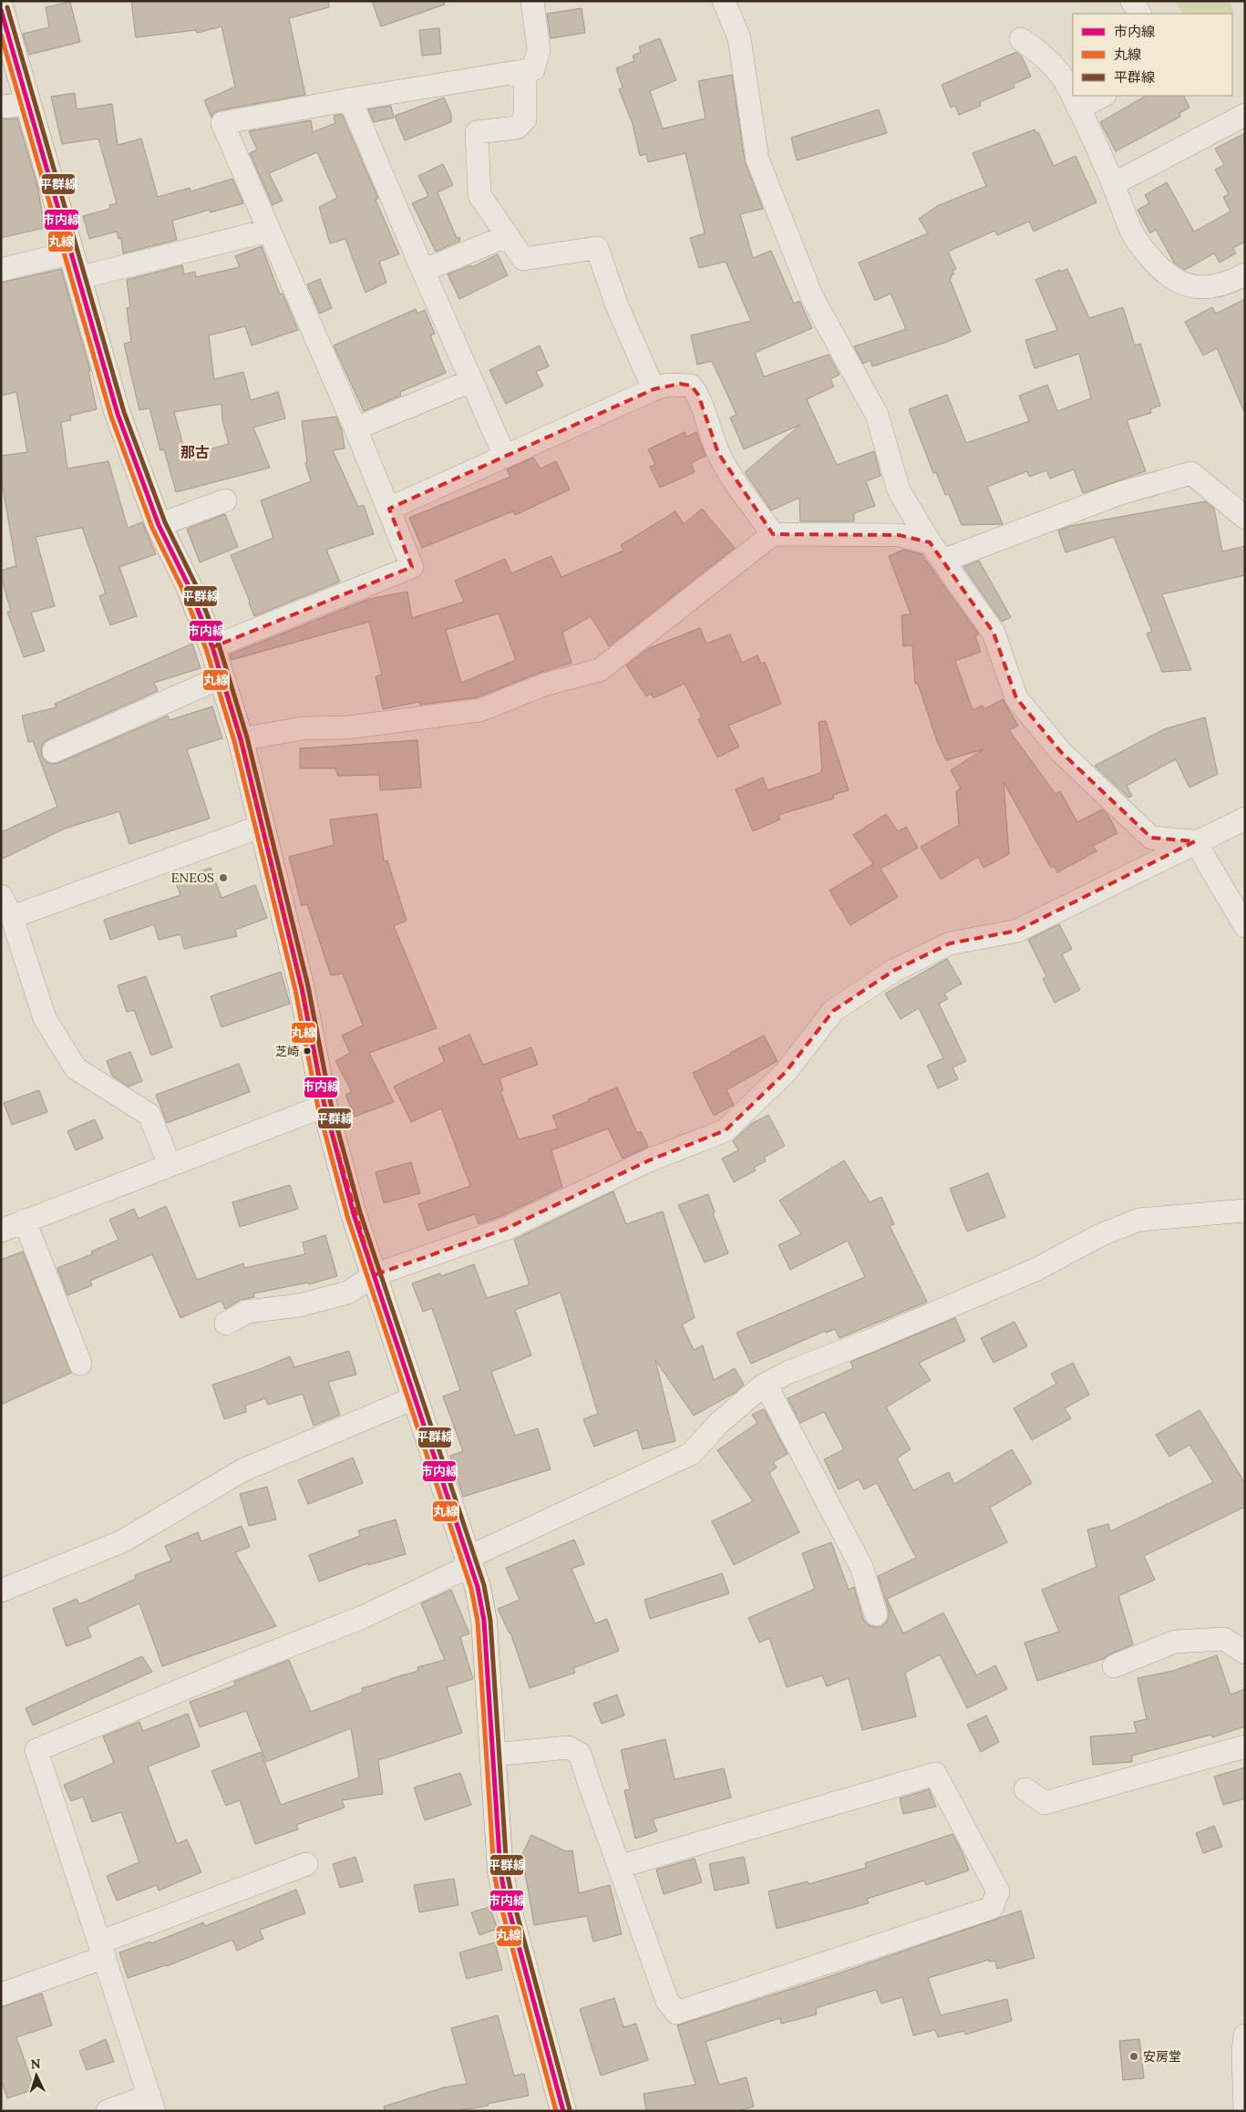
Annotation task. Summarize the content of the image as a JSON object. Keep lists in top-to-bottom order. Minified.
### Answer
{"districts":["那古"],"places":["ENEOS","芝崎","安房堂"],"lines":["transit line 平群線","transit line 市内線","transit line 丸線"],"legend":["市内線","丸線","平群線"],"north":"top"}
